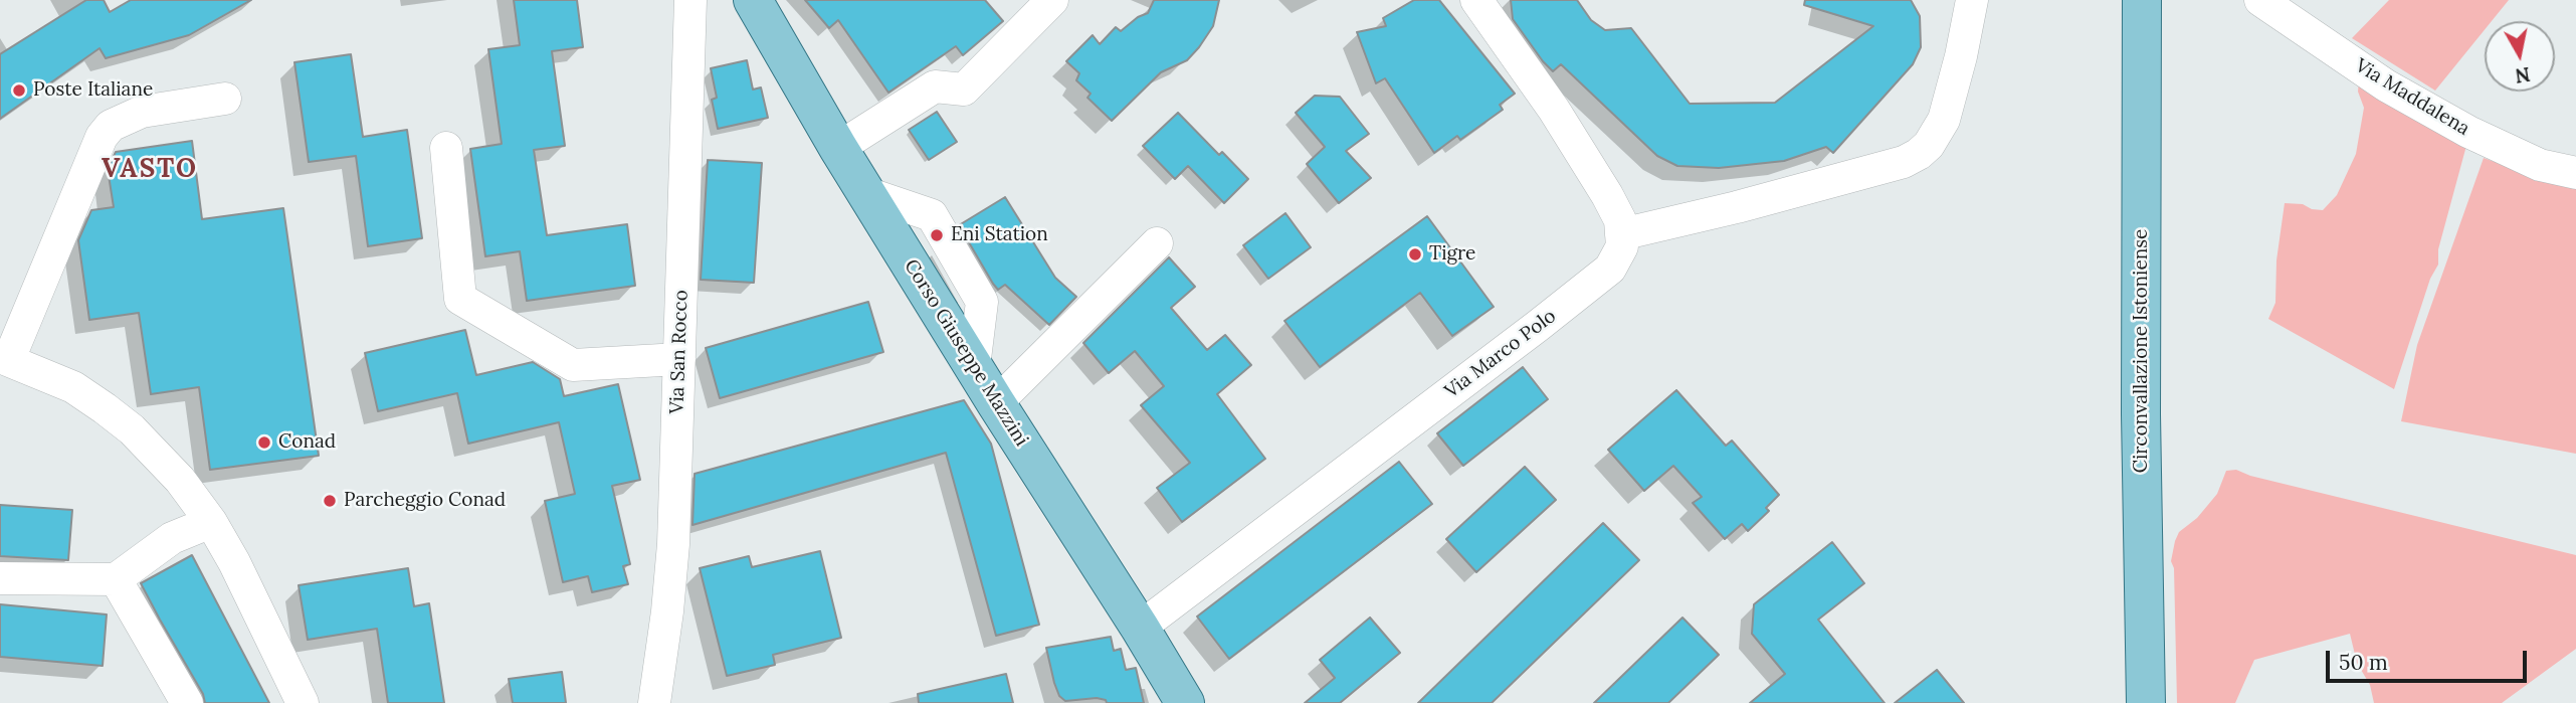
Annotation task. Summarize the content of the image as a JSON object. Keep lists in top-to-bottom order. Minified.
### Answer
{"streets":{"main road":["Circonvallazione Istoniense","Corso Giuseppe Mazzini"],"street":["Via Maddalena","Via San Rocco","Via Marco Polo"]},"crossings":[["Corso Giuseppe Mazzini","Via Marco Polo"]],"districts":["VASTO"],"places":["Poste Italiane","Eni Station","Tigre","Conad","Parcheggio Conad"],"scale_bar":"50 m","north":"bottom"}
